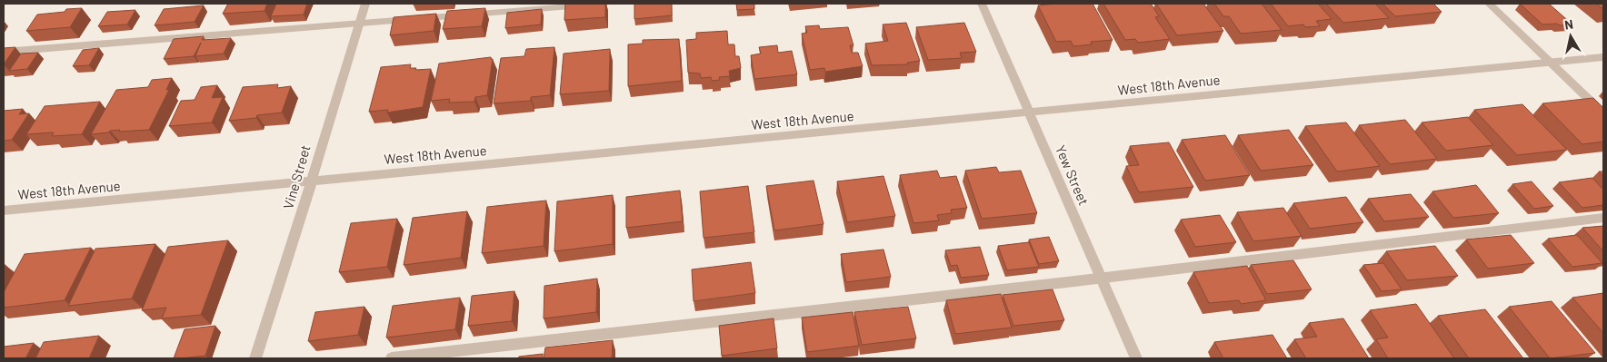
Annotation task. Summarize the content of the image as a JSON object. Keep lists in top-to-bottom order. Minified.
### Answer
{"streets":{"street":["West 18th Avenue","Yew Street","Vine Street"]},"crossings":[["West 18th Avenue","Yew Street"],["West 18th Avenue","Vine Street"]],"north":"top"}
